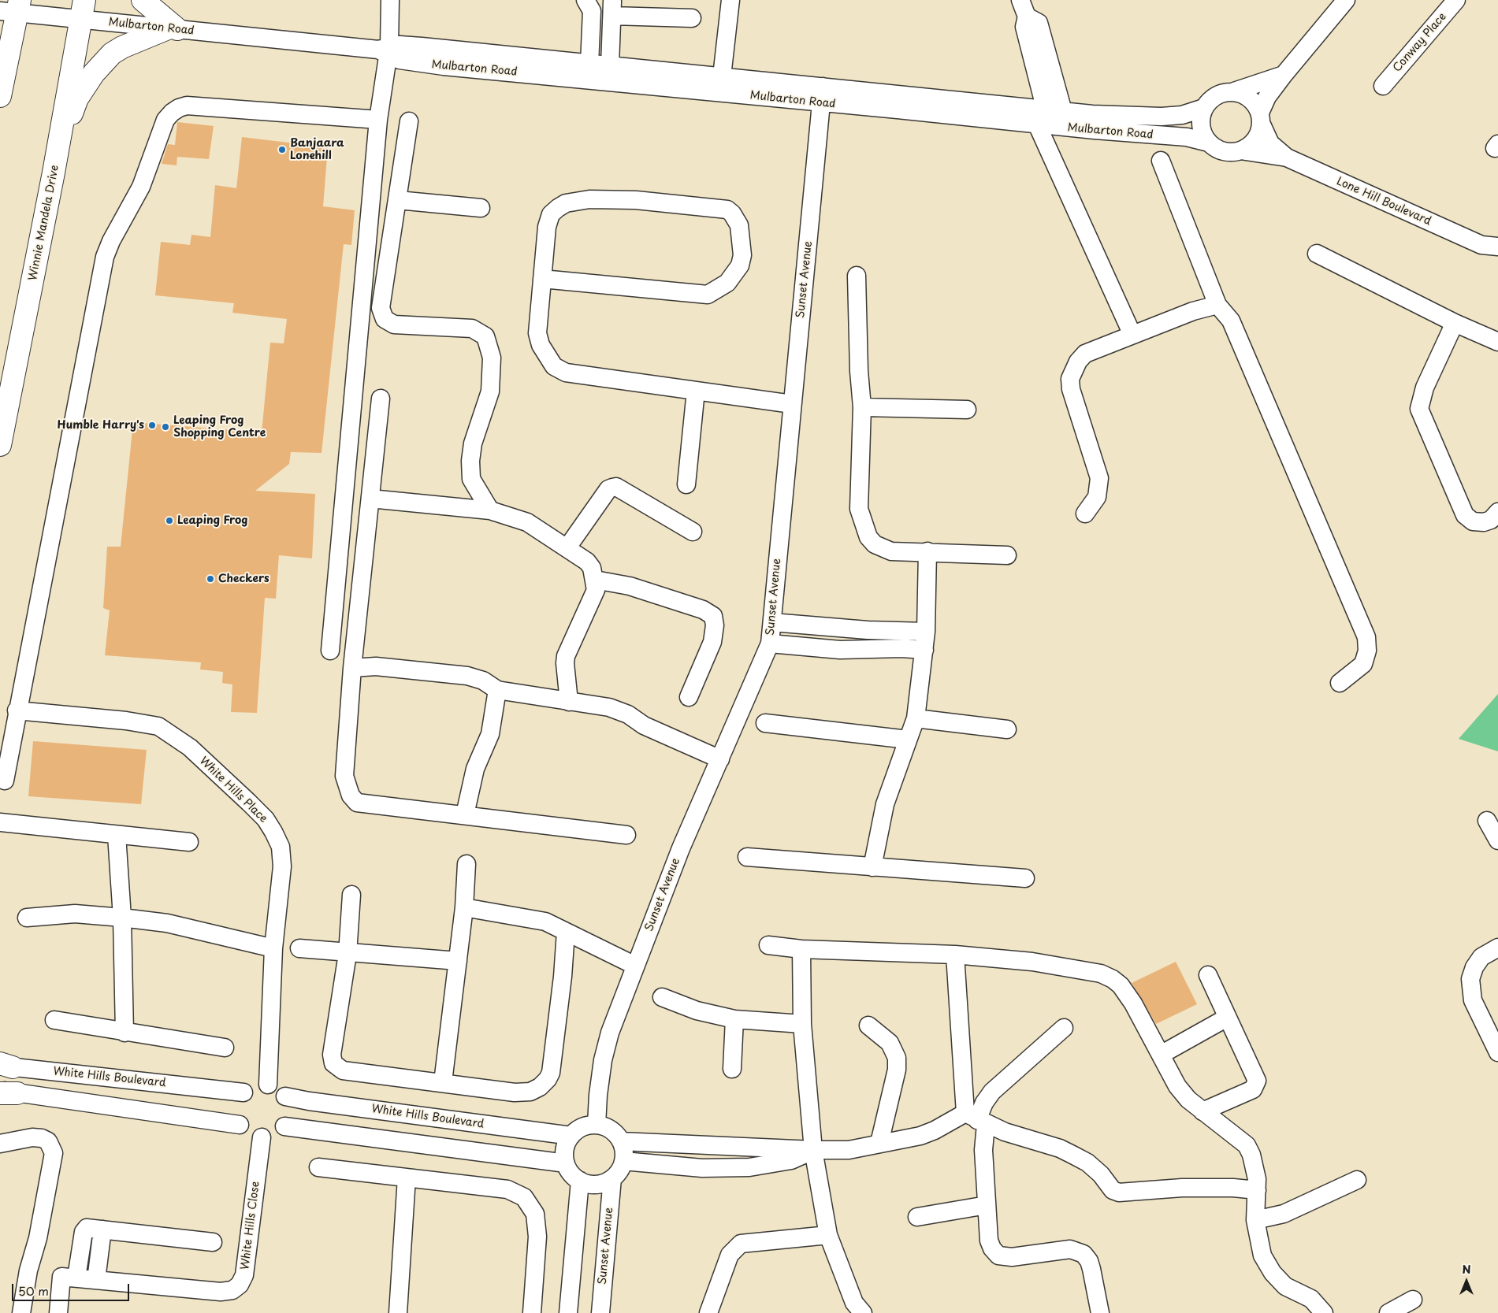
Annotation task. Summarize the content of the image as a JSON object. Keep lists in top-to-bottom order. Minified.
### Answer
{"streets":{"main road":["Winnie Mandela Drive"],"street":["Mulbarton Road","Conway Place","Lone Hill Boulevard","Sunset Avenue","White Hills Place","White Hills Boulevard","White Hills Close"]},"crossings":[["Mulbarton Road","Lone Hill Boulevard"],["Mulbarton Road","Winnie Mandela Drive"],["Mulbarton Road","Sunset Avenue"],["Sunset Avenue","White Hills Boulevard"],["White Hills Place","White Hills Boulevard"],["White Hills Place","White Hills Close"],["White Hills Boulevard","White Hills Close"]],"places":["Banjaara Lonehill","Humble Harry's","Leaping Frog Shopping Centre","Leaping Frog","Checkers"],"scale_bar":"50 m","north":"top"}
